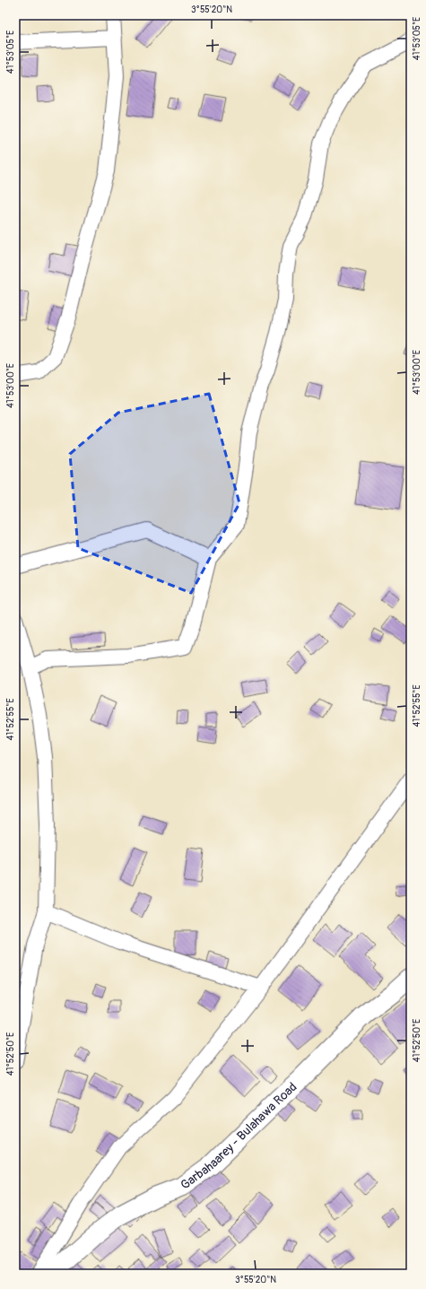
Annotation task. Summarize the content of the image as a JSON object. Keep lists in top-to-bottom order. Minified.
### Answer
{"streets":{"main road":["Garbahaarey - Bulahawa Road"]},"coordinates":["3°55'20\"N","41°53'05\"E","41°53'00\"E","41°52'55\"E","41°52'50\"E"]}
